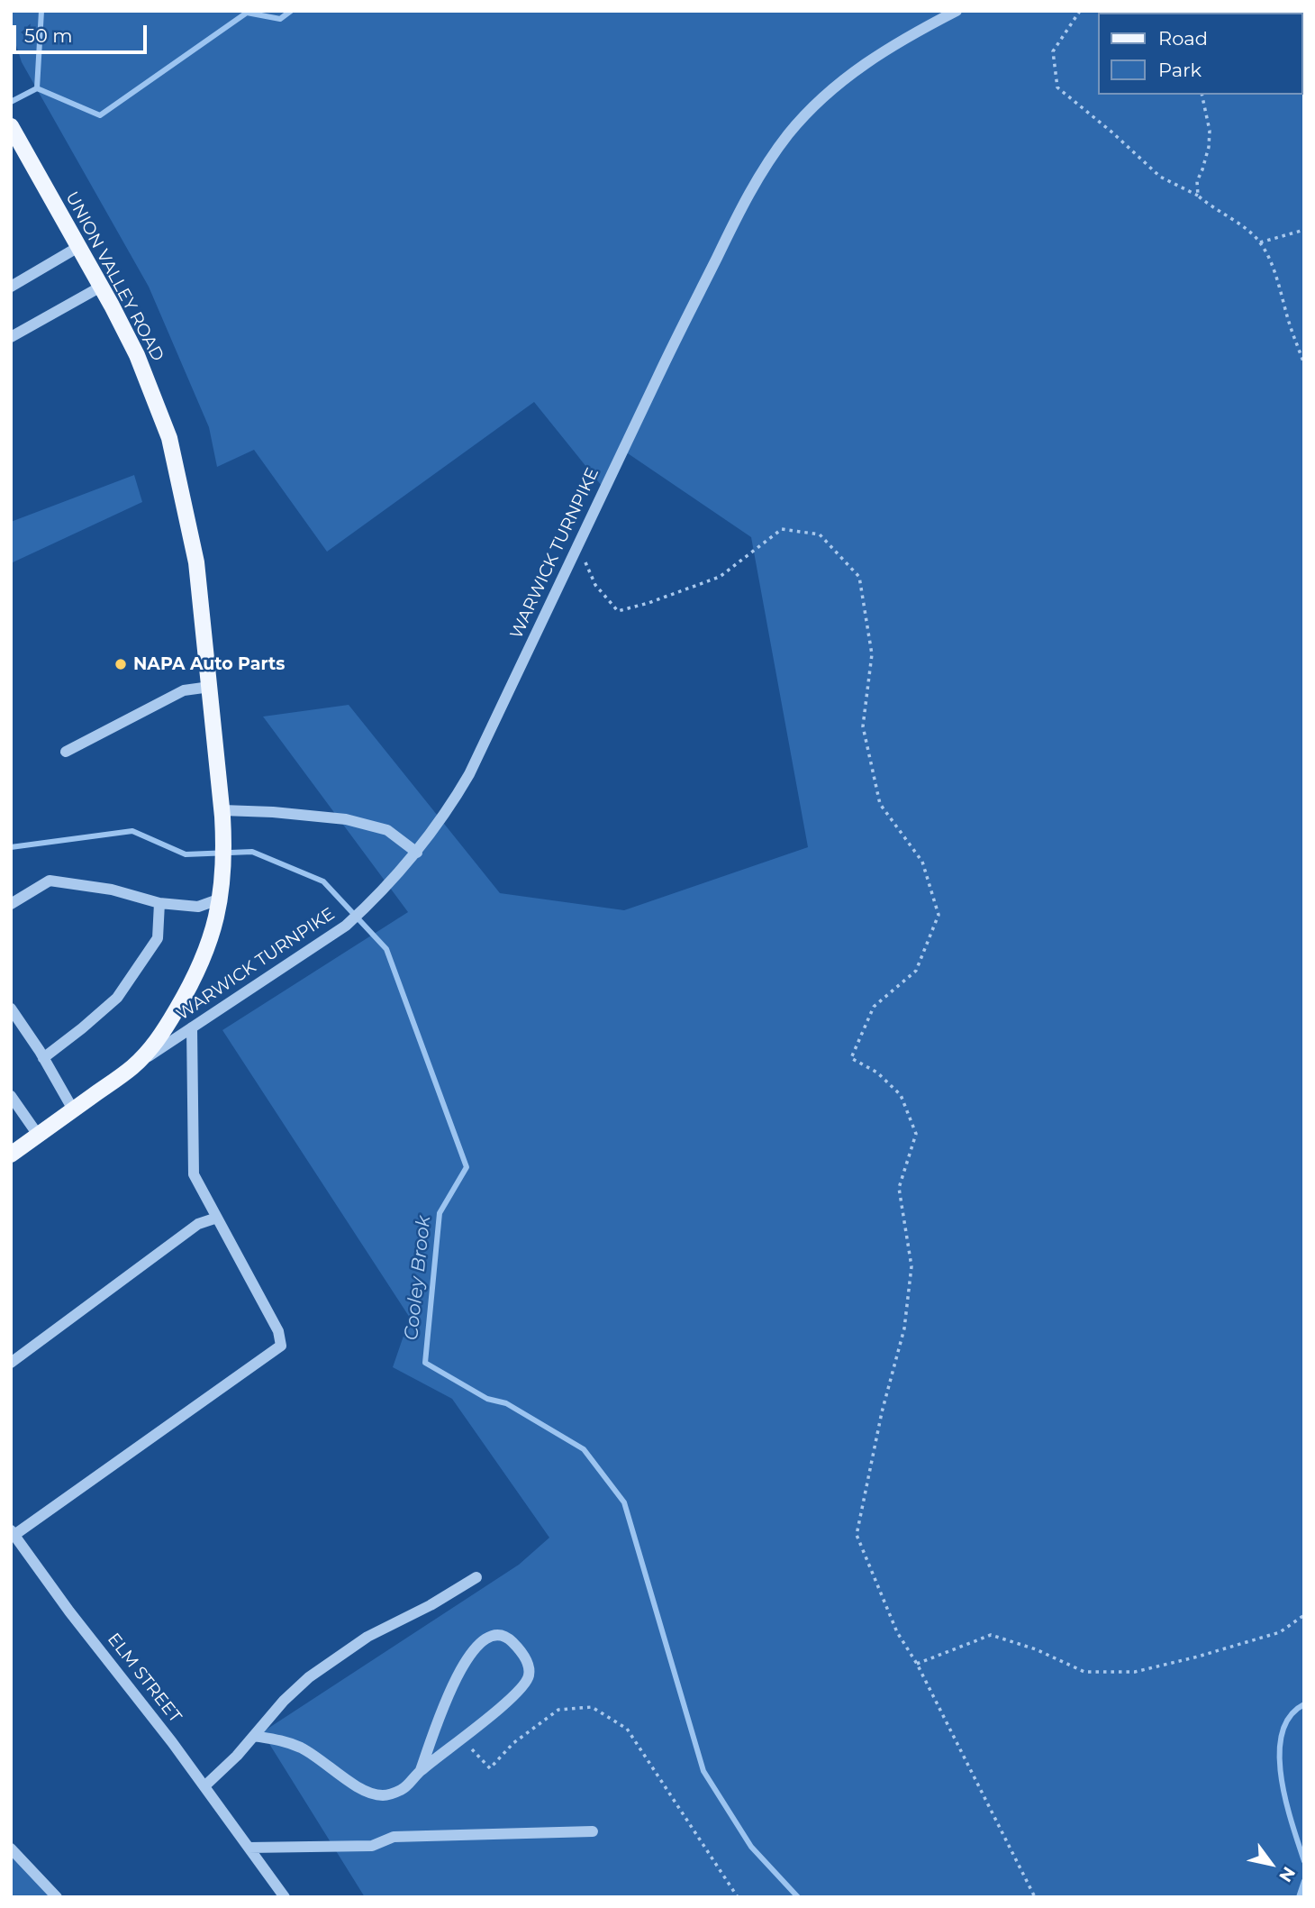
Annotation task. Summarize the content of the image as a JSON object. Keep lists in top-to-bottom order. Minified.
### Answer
{"streets":{"main road":["UNION VALLEY ROAD"],"street":["WARWICK TURNPIKE","ELM STREET"]},"crossings":[["UNION VALLEY ROAD","WARWICK TURNPIKE"]],"water":["Cooley Brook"],"places":["NAPA Auto Parts"],"legend":["Road","Park"],"scale_bar":"50 m","north":"bottom right"}
